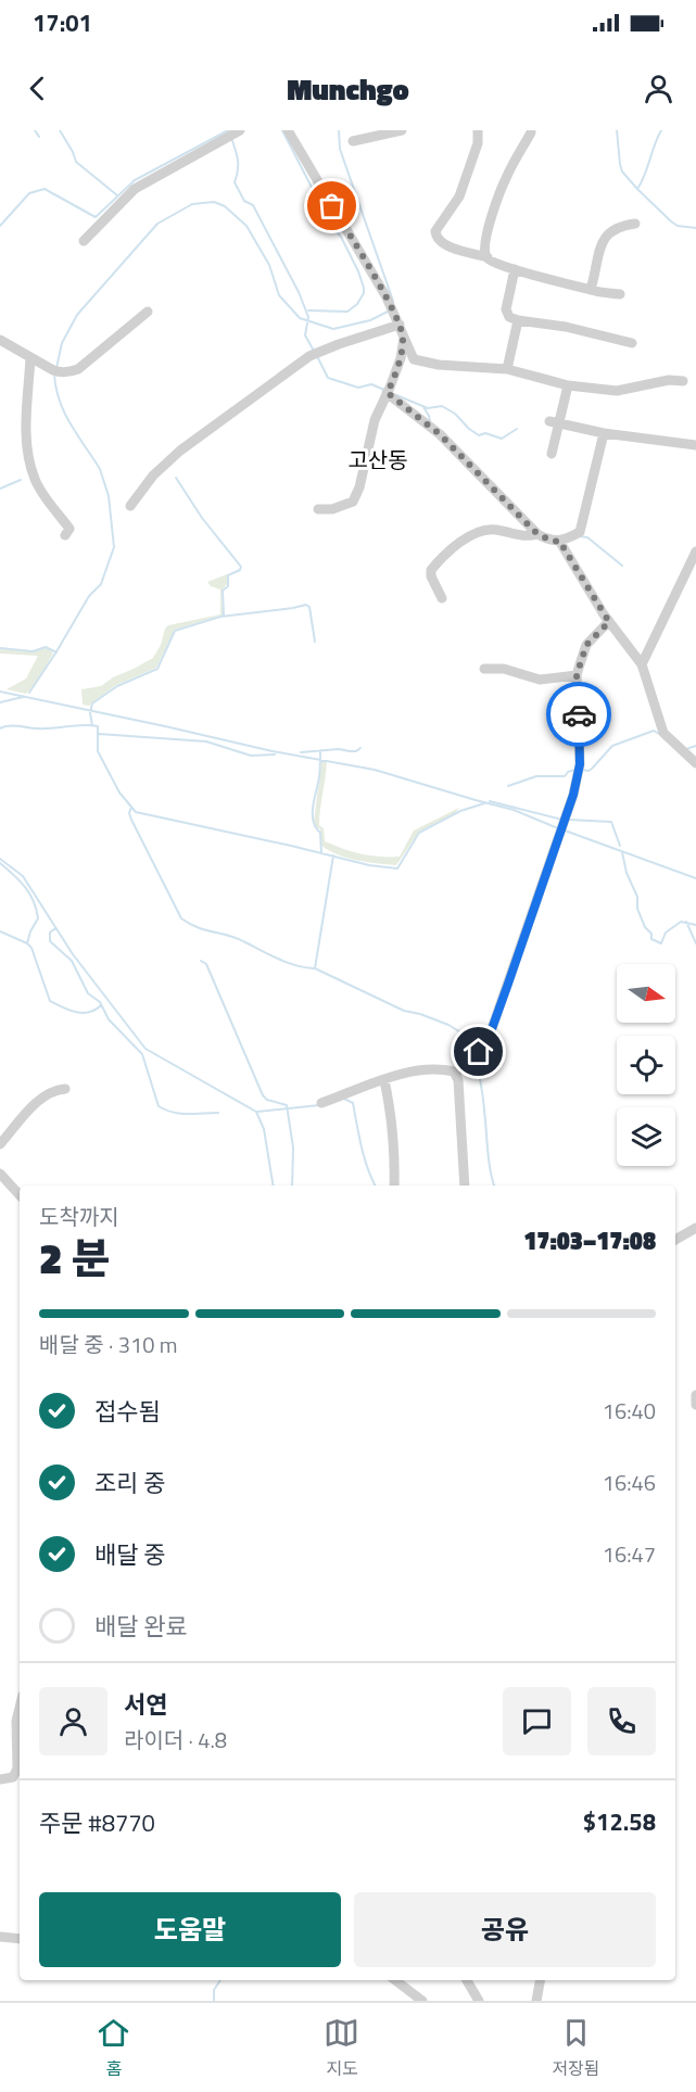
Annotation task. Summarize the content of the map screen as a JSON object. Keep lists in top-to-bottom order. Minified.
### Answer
{"districts":["고산동"],"north":"right","page":{"status":"17:01","header":"Munchgo","heading":["2 분","도착까지","17:03–17:08"],"panel":["서연","라이더 · 4.8","주문 #8770","$12.58"],"bar":"배달 중 · 310 m","list":[["접수됨","16:40"],["조리 중","16:46"],["배달 중","16:47"],"배달 완료"],"buttons":["도움말","공유"],"tabs":["홈","지도","저장됨"]}}
